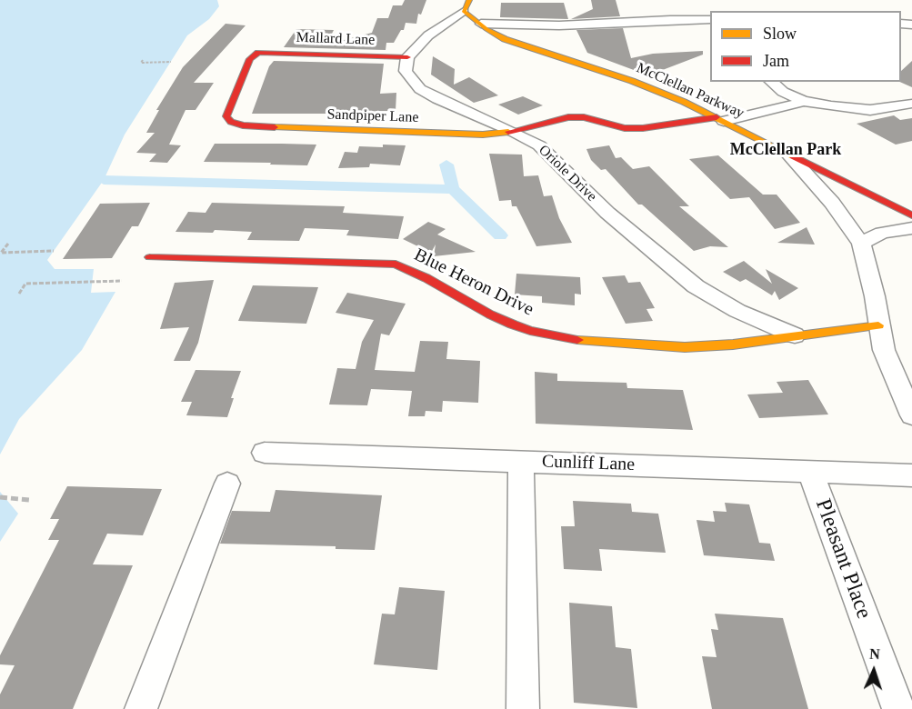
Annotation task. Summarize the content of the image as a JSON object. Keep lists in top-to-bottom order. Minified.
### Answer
{"streets":{"street":["Mallard Lane","McClellan Parkway","Sandpiper Lane","Oriole Drive","Blue Heron Drive","Cunliff Lane","Pleasant Place"]},"crossings":[["Mallard Lane","Sandpiper Lane"],["Mallard Lane","Oriole Drive"],["McClellan Parkway","Sandpiper Lane"],["Sandpiper Lane","Oriole Drive"],["Oriole Drive","Blue Heron Drive"],["Cunliff Lane","Pleasant Place"]],"districts":["McClellan Park"],"legend":["Slow","Jam"],"north":"top"}
